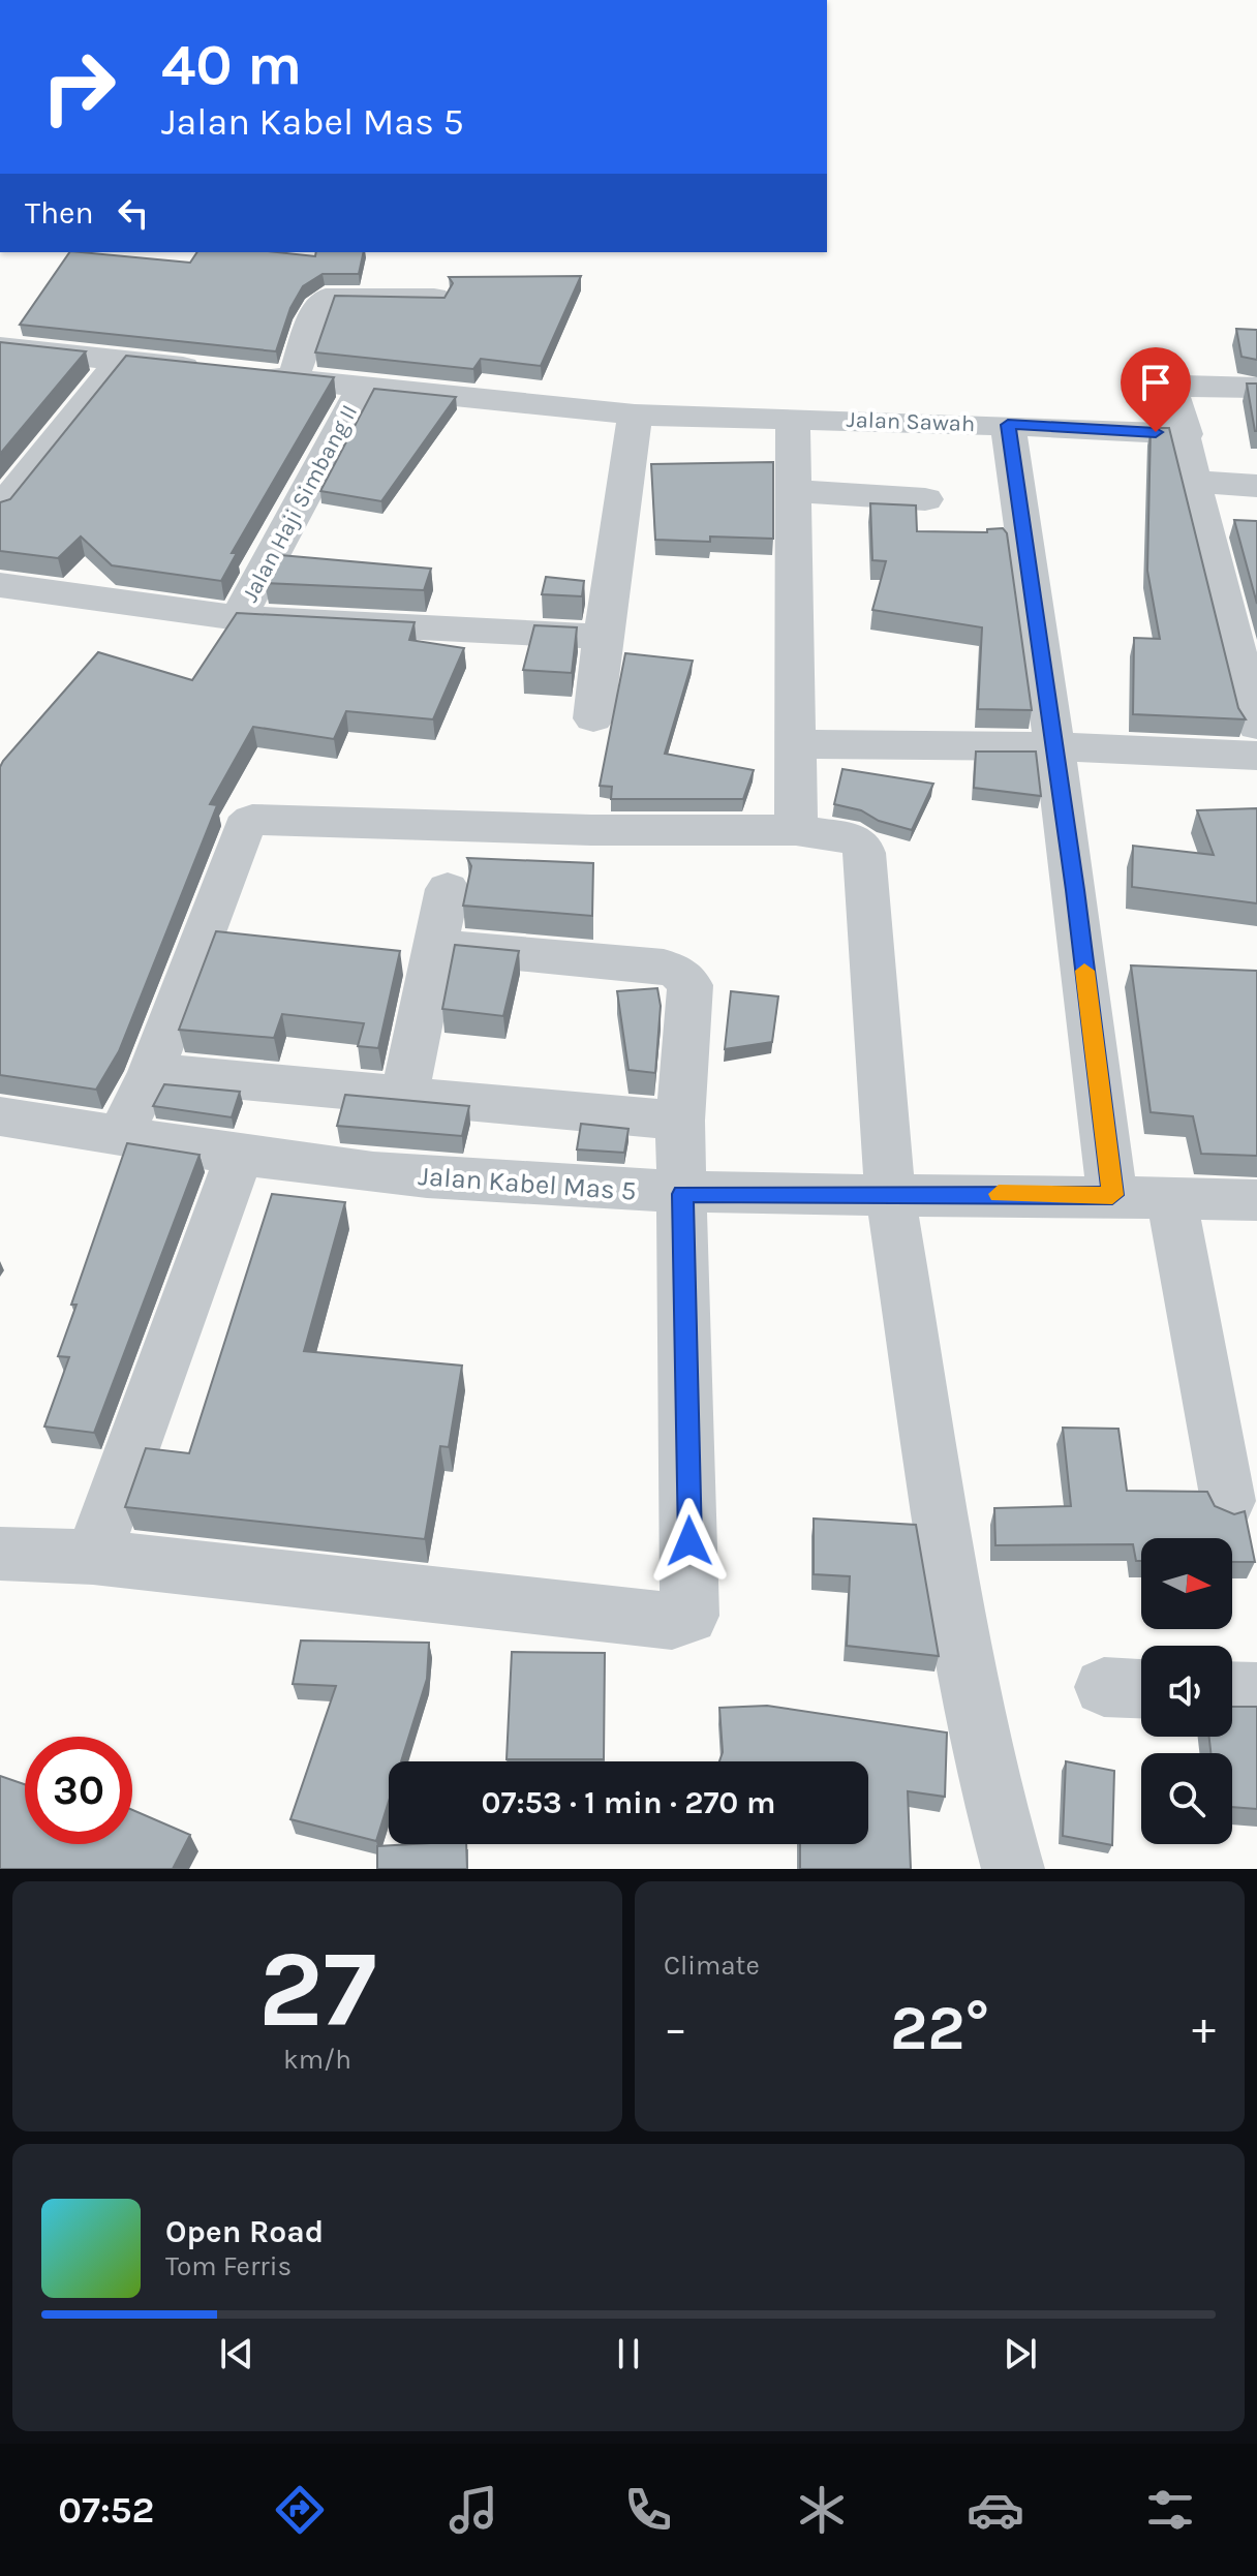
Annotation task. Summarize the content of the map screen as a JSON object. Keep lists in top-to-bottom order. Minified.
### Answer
{"streets":{"street":["Jalan Sawah","Jalan Haji Simbang II","Jalan Kabel Mas 5"]},"crossings":[["Jalan Sawah","Jalan Haji Simbang II"]],"north":"right","page":{"turn":["40 m","Jalan Kabel Mas 5"],"then":"Then","limit":"30","trip":"07:53 · 1 min · 270 m","tile":[["27","km/h"],"Climate"],"heat":["−","22°","+"],"song":["Open Road","Tom Ferris"],"tabs":"07:52"}}
